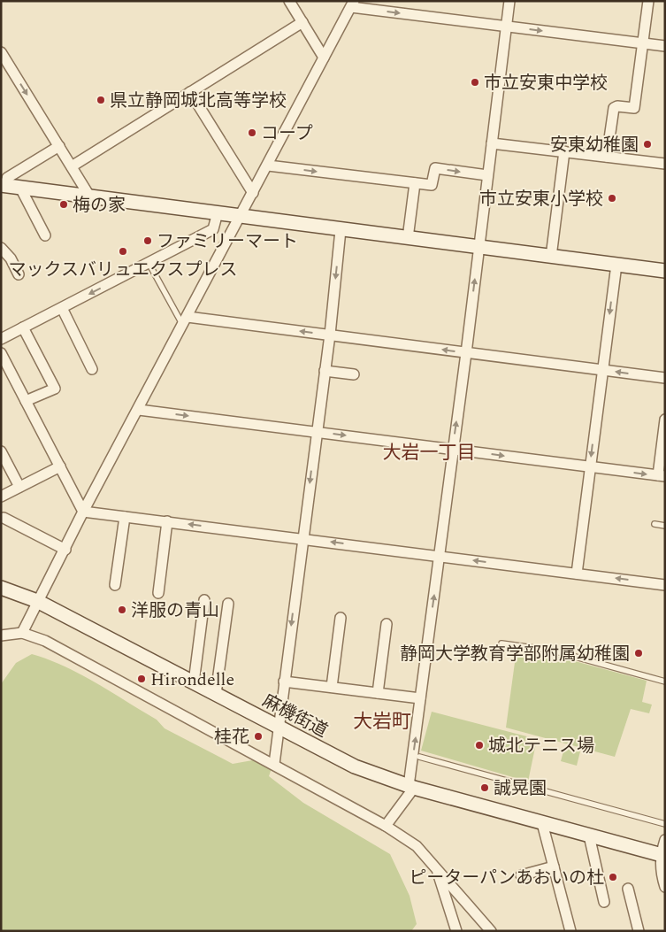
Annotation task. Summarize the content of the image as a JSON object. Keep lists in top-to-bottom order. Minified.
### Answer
{"streets":{"street":["麻機街道"]},"districts":["大岩一丁目","大岩町"],"places":["市立安東中学校","県立静岡城北高等学校","コープ","安東幼稚園","市立安東小学校","梅の家","ファミリーマート","マックスバリュエクスプレス","洋服の青山","静岡大学教育学部附属幼稚園","Hirondelle","桂花","城北テニス場","誠晃園","ピーターパンあおいの杜"]}
